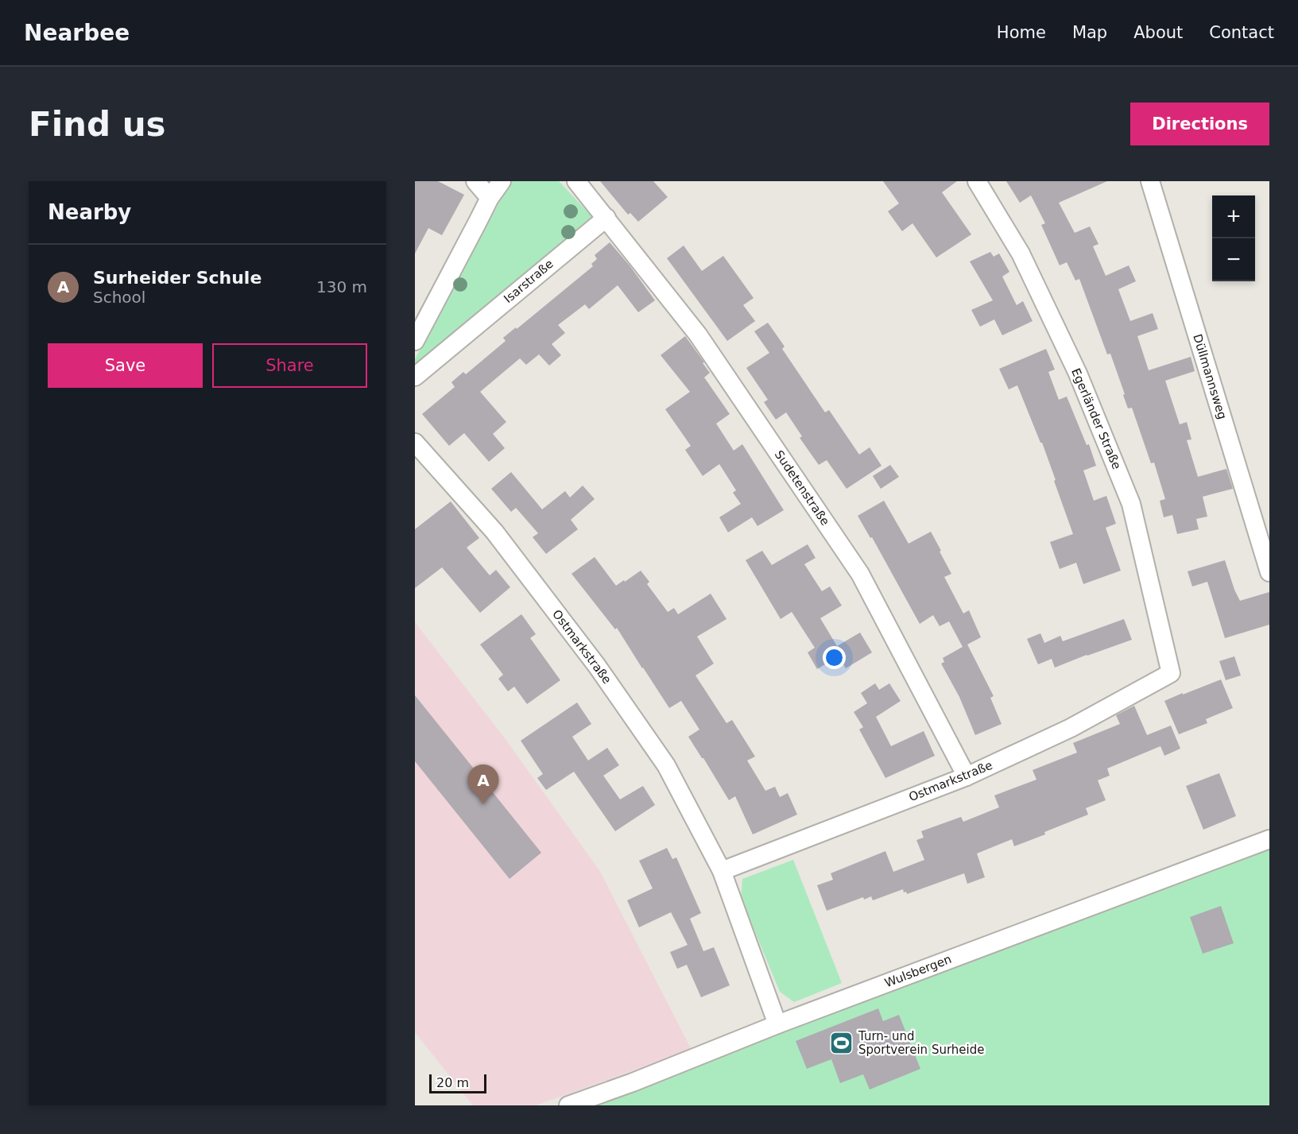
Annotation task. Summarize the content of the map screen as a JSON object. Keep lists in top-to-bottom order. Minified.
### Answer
{"streets":{"street":["Isarstraße","Düllmannsweg","Egerländer Straße","Sudetenstraße","Ostmarkstraße","Wulsbergen"]},"crossings":[["Isarstraße","Sudetenstraße"],["Egerländer Straße","Ostmarkstraße"],["Sudetenstraße","Ostmarkstraße"],["Ostmarkstraße","Wulsbergen"]],"places":{"sports":["Turn- und Sportverein Surheide"]},"scale_bar":"20 m","page":{"header":"Nearbee","nav":["Home","Map","About","Contact"],"buttons":["Directions",["Save","Share"]],"title":"Find us","heading":"Nearby","map_buttons":["+","−"],"list":[{"mark":"A","name":"Surheider Schule","note":"School","value":"130 m"}],"pins":"A","scale":"20 m"}}
